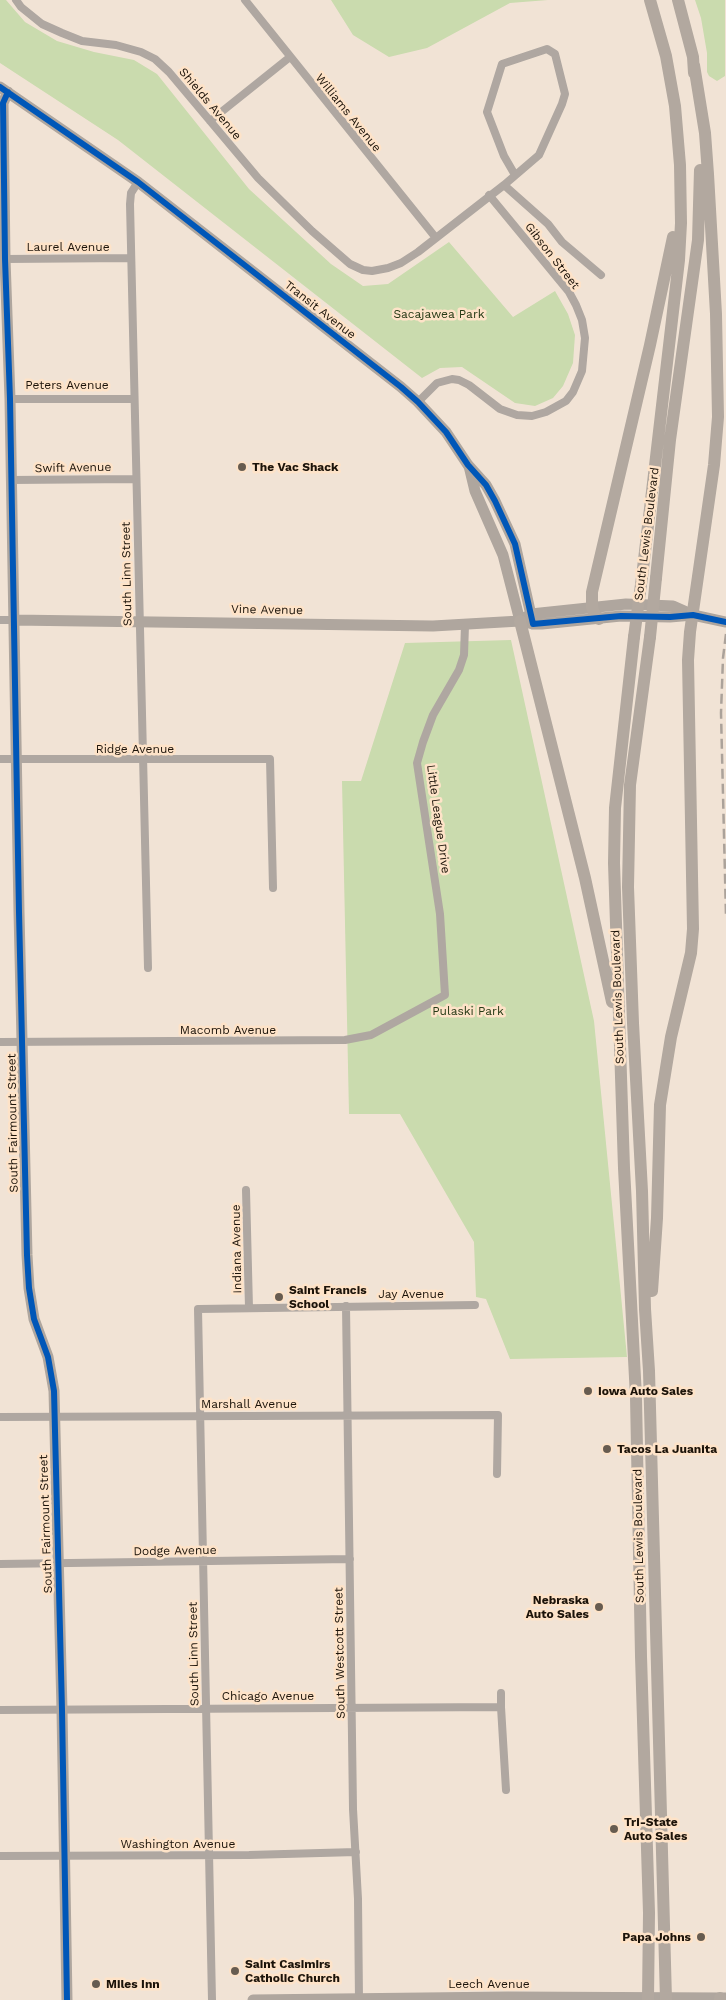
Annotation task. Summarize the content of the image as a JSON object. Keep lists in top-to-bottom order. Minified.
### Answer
{"streets":{"main road":["South Lewis Boulevard"],"street":["Shields Avenue","Williams Avenue","Laurel Avenue","Gibson Street","Transit Avenue","Peters Avenue","Swift Avenue","South Linn Street","Vine Avenue","Ridge Avenue","Little League Drive","Macomb Avenue","South Fairmount Street","Indiana Avenue","Jay Avenue","Marshall Avenue","Dodge Avenue","South Westcott Street","Chicago Avenue","Washington Avenue","Leech Avenue"]},"crossings":[["Shields Avenue","Williams Avenue"],["Laurel Avenue","South Linn Street"],["Laurel Avenue","South Fairmount Street"],["Gibson Street","Transit Avenue"],["Transit Avenue","South Linn Street"],["Transit Avenue","Vine Avenue"],["Transit Avenue","South Fairmount Street"],["Peters Avenue","South Linn Street"],["Peters Avenue","South Fairmount Street"],["Swift Avenue","South Linn Street"],["Swift Avenue","South Fairmount Street"],["South Lewis Boulevard","Leech Avenue"],["South Linn Street","Vine Avenue"],["South Linn Street","Ridge Avenue"],["South Linn Street","Jay Avenue"],["South Linn Street","Marshall Avenue"],["South Linn Street","Dodge Avenue"],["South Linn Street","Chicago Avenue"],["South Linn Street","Washington Avenue"],["Vine Avenue","Little League Drive"],["Vine Avenue","South Fairmount Street"],["Ridge Avenue","South Fairmount Street"],["Little League Drive","Macomb Avenue"],["Macomb Avenue","South Fairmount Street"],["South Fairmount Street","Marshall Avenue"],["South Fairmount Street","Dodge Avenue"],["South Fairmount Street","Chicago Avenue"],["South Fairmount Street","Washington Avenue"],["Indiana Avenue","Jay Avenue"],["Jay Avenue","South Westcott Street"],["Marshall Avenue","South Westcott Street"],["Dodge Avenue","South Westcott Street"],["South Westcott Street","Chicago Avenue"],["South Westcott Street","Washington Avenue"],["South Westcott Street","Leech Avenue"]],"parks":["Sacajawea Park","Pulaski Park"],"places":["The Vac Shack","Saint Francis School","Iowa Auto Sales","Tacos La Juanita","Nebraska Auto Sales","Tri-State Auto Sales","Papa Johns","Saint Casimirs Catholic Church","Miles Inn"]}
